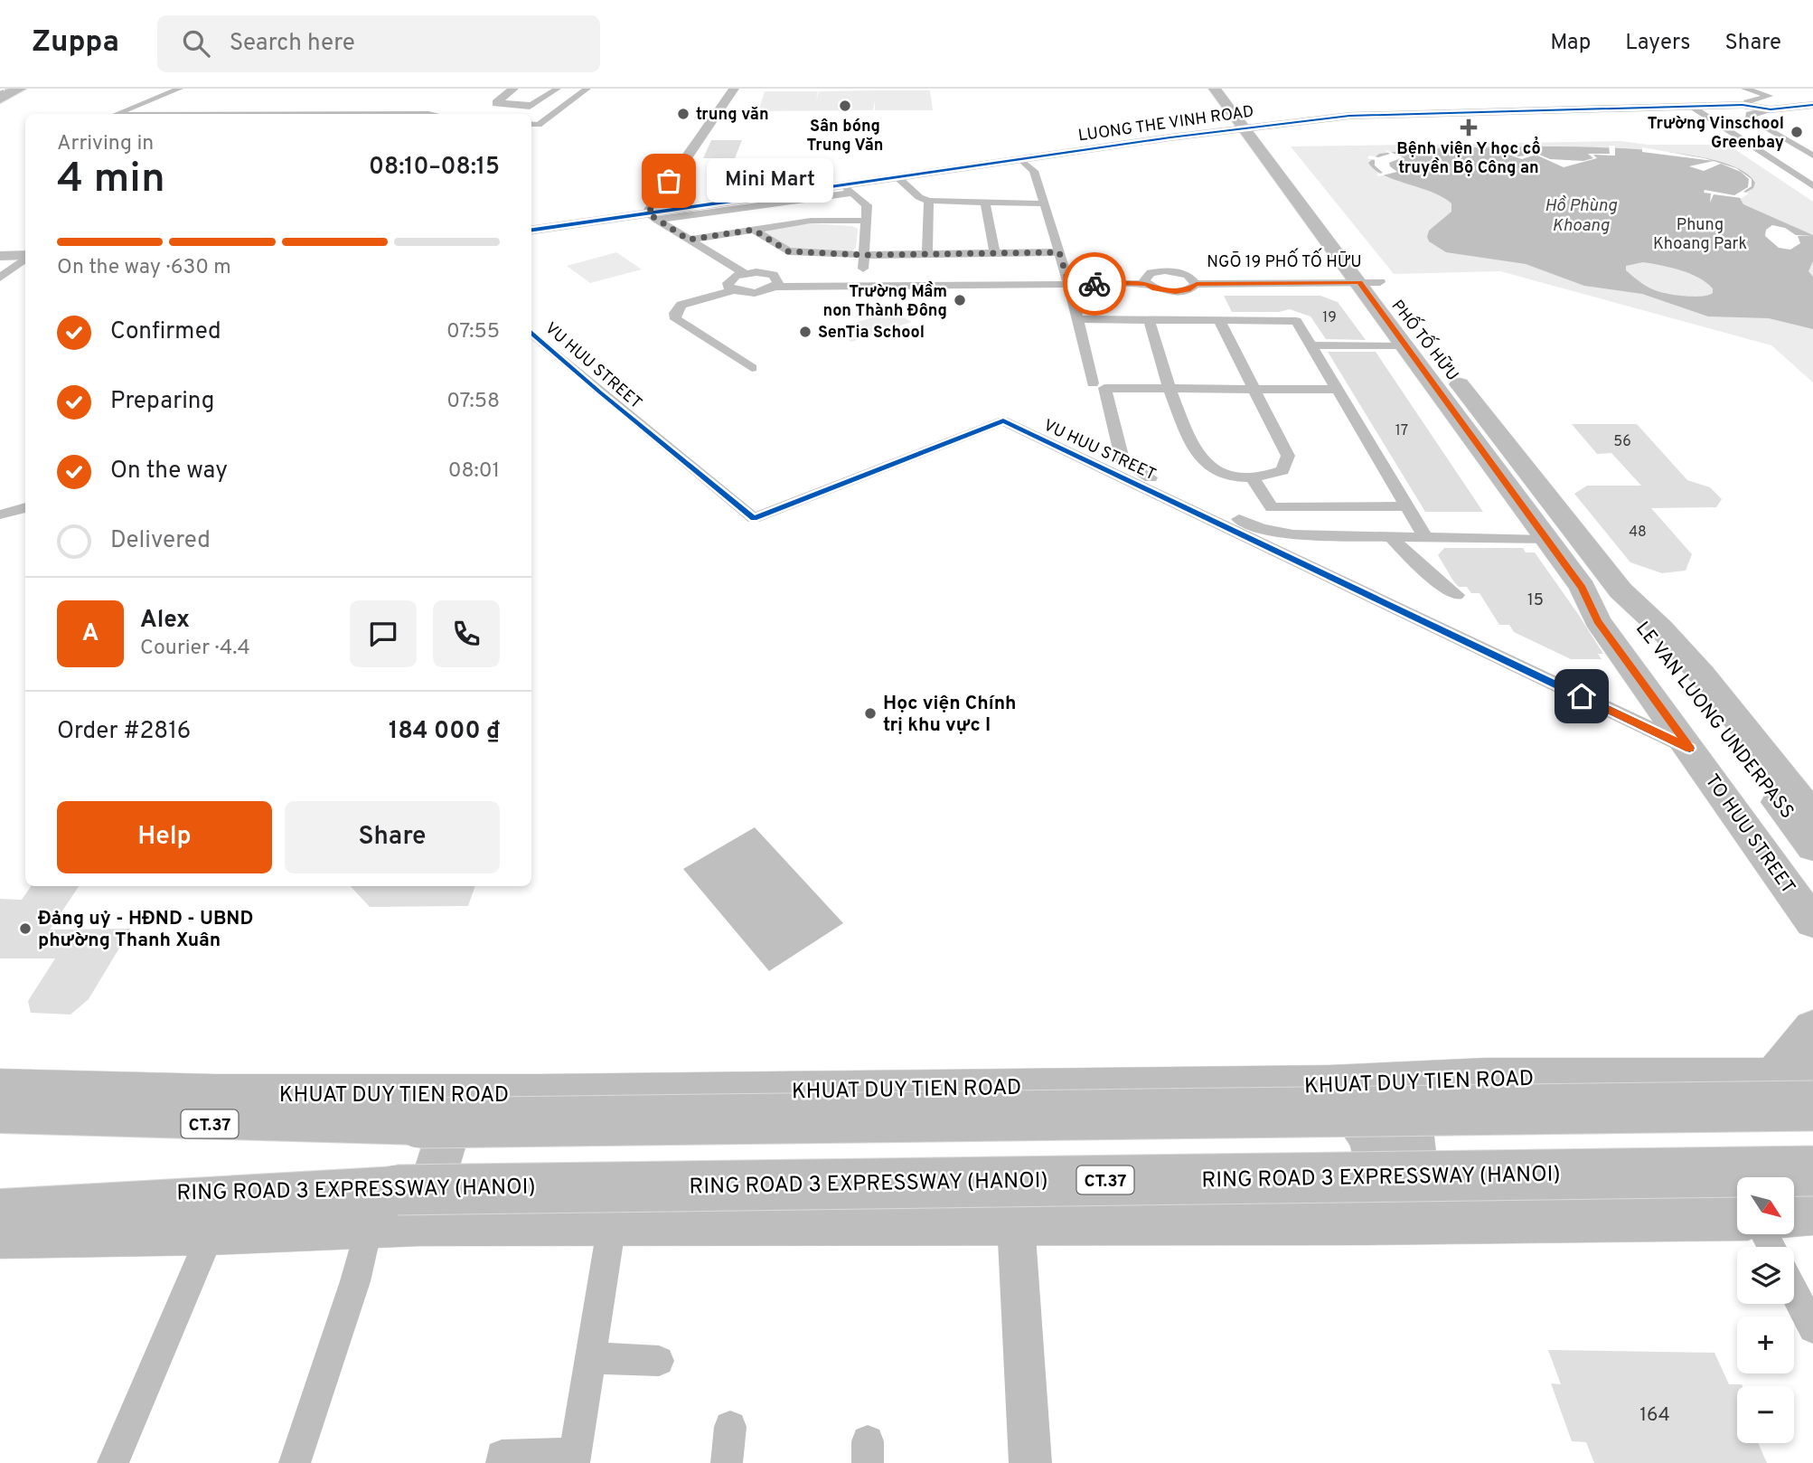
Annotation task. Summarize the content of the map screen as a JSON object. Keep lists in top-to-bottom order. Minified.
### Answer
{"streets":{"highway":["CT.37","RING ROAD 3 EXPRESSWAY (HANOI)"],"main road":["PHỐ TỐ HỮU","LE VAN LUONG UNDERPASS","TO HUU STREET","KHUAT DUY TIEN ROAD"],"street":["LUONG THE VINH ROAD","NGÕ 19 PHỐ TỐ HỮU","VU HUU STREET"]},"crossings":[["LUONG THE VINH ROAD","PHỐ TỐ HỮU"],["NGÕ 19 PHỐ TỐ HỮU","PHỐ TỐ HỮU"],["PHỐ TỐ HỮU","LE VAN LUONG UNDERPASS"],["PHỐ TỐ HỮU","TO HUU STREET"],["VU HUU STREET","TO HUU STREET"],["LE VAN LUONG UNDERPASS","TO HUU STREET"]],"water":["Hồ Phùng Khoang"],"parks":["Phung Khoang Park"],"places":{"other":["Sân bóng Trung Văn","trung văn","Trường Vinschool Greenbay","Mini Mart","Trường Mầm non Thành Đông","SenTia School","Học viện Chính trị khu vực I","Đảng uỷ - HĐND - UBND phường Thanh Xuân"],"health":["Bệnh viện Y học cổ truyền Bộ Công an"]},"house_numbers":["19","17","56","48","15","164"],"north":"bottom right","page":{"header":"Zuppa","search":"Search here","nav":["Map","Layers","Share"],"heading":["4 min","Arriving in","08:10–08:15"],"panel":["Alex","Courier · 4.4","Order #2816","184 000 ₫"],"bubble":"Mini Mart","bar":"On the way · 630 m","list":[["Confirmed","07:55"],["Preparing","07:58"],["On the way","08:01"],"Delivered"],"round":"A","buttons":["Help","Share"],"map_buttons":["+","−"]}}
